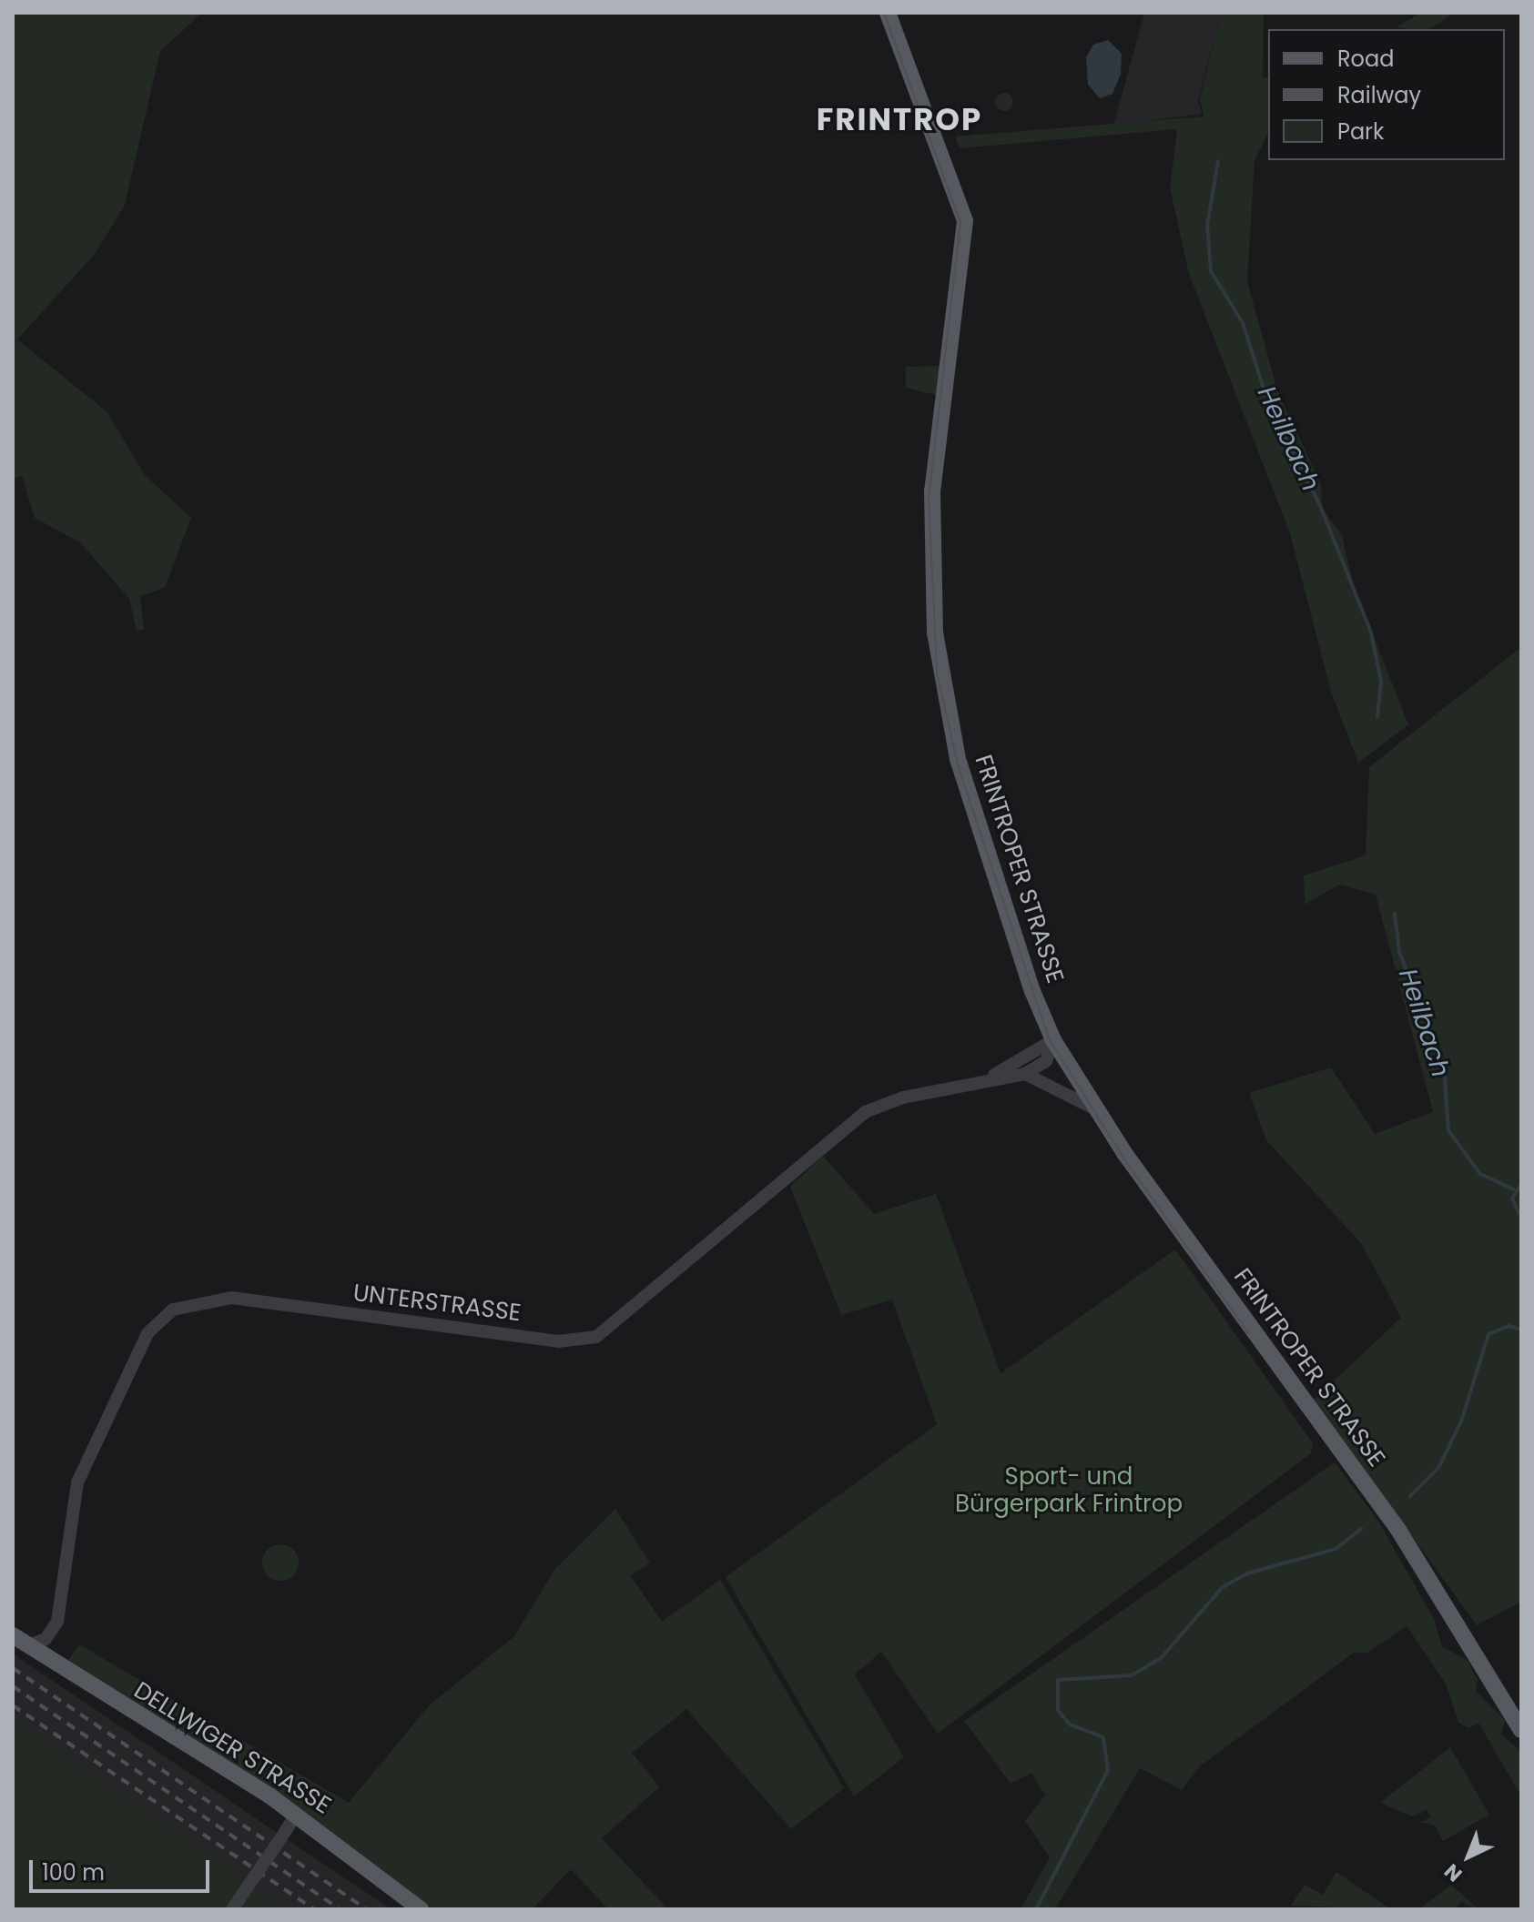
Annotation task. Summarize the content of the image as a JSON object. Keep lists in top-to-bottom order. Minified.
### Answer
{"streets":{"main road":["FRINTROPER STRASSE","DELLWIGER STRASSE"],"street":["UNTERSTRASSE"]},"crossings":[["FRINTROPER STRASSE","UNTERSTRASSE"],["UNTERSTRASSE","DELLWIGER STRASSE"]],"districts":["FRINTROP"],"water":["Heilbach"],"parks":["Sport- und Bürgerpark Frintrop"],"legend":["Road","Railway","Park"],"scale_bar":"100 m","north":"bottom left"}
